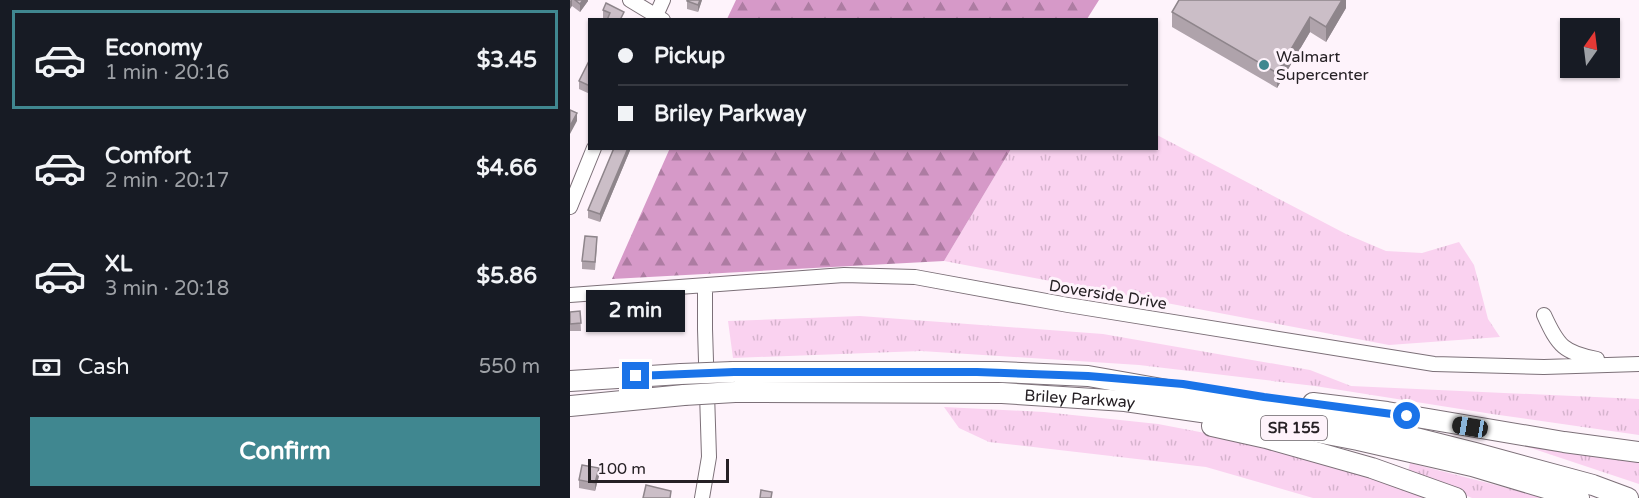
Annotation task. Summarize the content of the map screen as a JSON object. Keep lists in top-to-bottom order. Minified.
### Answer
{"streets":{"highway":["Briley Parkway","SR 155"],"street":["Doverside Drive"]},"places":["Walmart Supercenter"],"scale_bar":"100 m","north":"top","page":{"list":[{"name":"Economy","note":"1 min · 20:16","value":"$3.45"},{"name":"Comfort","note":"2 min · 20:17","value":"$4.66"},{"name":"XL","note":"3 min · 20:18","value":"$5.86"}],"banner":["Pickup","Briley Parkway"],"bubble":"2 min","pay":["Cash","550 m"],"buttons":"Confirm","scale":"100 m"}}
